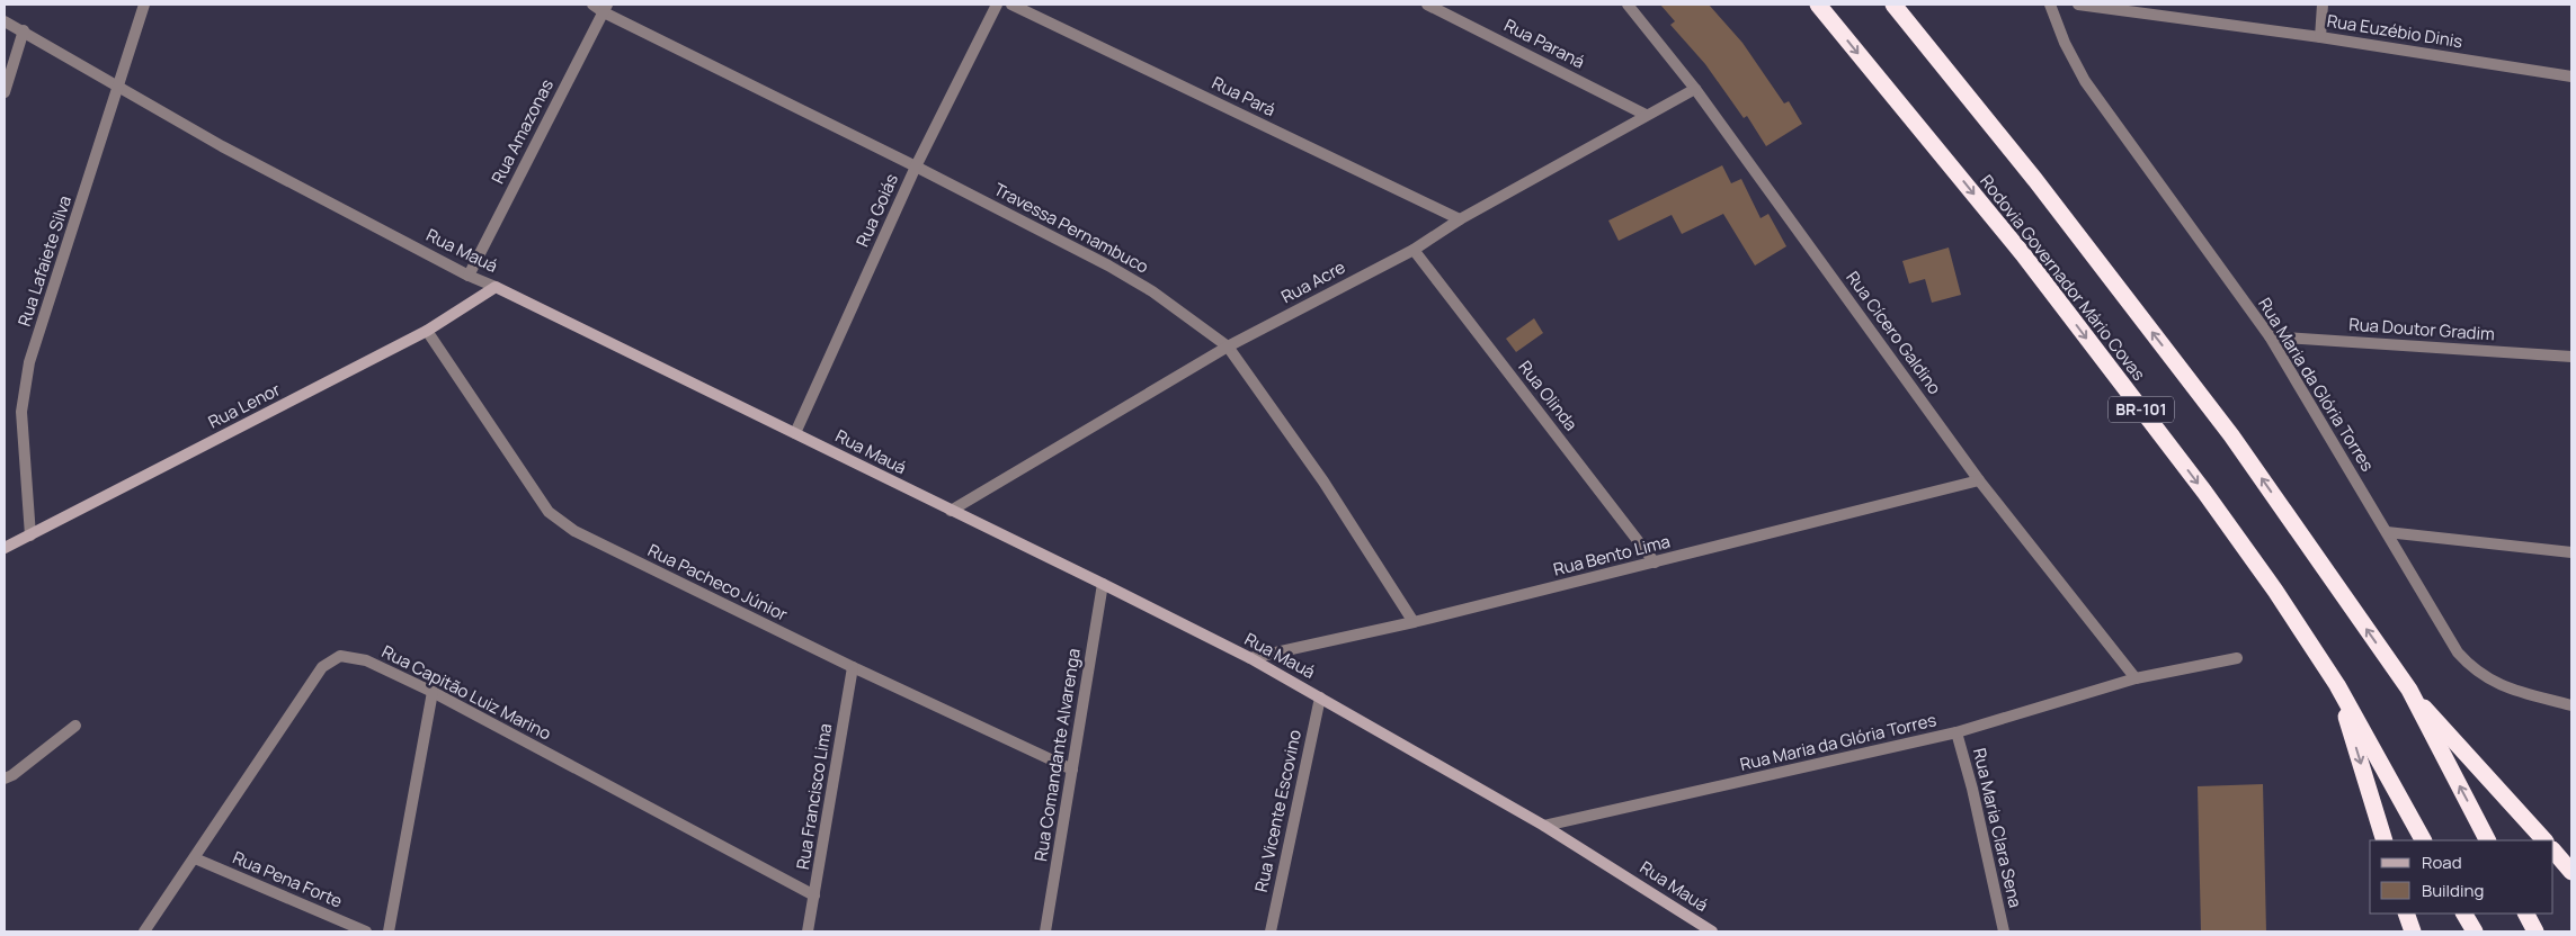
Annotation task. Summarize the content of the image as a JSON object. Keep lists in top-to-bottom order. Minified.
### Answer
{"streets":{"highway":["Rodovia Governador Mário Covas","BR-101"],"street":["Rua Euzébio Dinis","Rua Paraná","Rua Pará","Rua Amazonas","Rua Goiás","Travessa Pernambuco","Rua Mauá","Rua Lafaiete Silva","Rua Acre","Rua Doutor Gradim","Rua Cícero Galdino","Rua Maria da Glória Torres","Rua Olinda","Rua Lenor","Rua Bento Lima","Rua Pacheco Júnior","Rua Capitão Luiz Marino","Rua Comandante Alvarenga","Rua Francisco Lima","Rua Vicente Escovino","Rua Maria Clara Sena","Rua Pena Forte"]},"crossings":[["Rua Paraná","Rua Acre"],["Rua Pará","Rua Acre"],["Rua Amazonas","Travessa Pernambuco"],["Rua Amazonas","Rua Mauá"],["Rua Goiás","Travessa Pernambuco"],["Rua Goiás","Rua Mauá"],["Travessa Pernambuco","Rua Acre"],["Travessa Pernambuco","Rua Bento Lima"],["Rua Mauá","Rua Lafaiete Silva"],["Rua Mauá","Rua Acre"],["Rua Mauá","Rua Maria da Glória Torres"],["Rua Mauá","Rua Lenor"],["Rua Mauá","Rua Bento Lima"],["Rua Mauá","Rua Comandante Alvarenga"],["Rua Mauá","Rua Vicente Escovino"],["Rua Lafaiete Silva","Rua Lenor"],["Rua Acre","Rua Cícero Galdino"],["Rua Acre","Rua Olinda"],["Rua Doutor Gradim","Rua Maria da Glória Torres"],["Rua Cícero Galdino","Rua Maria da Glória Torres"],["Rua Cícero Galdino","Rua Bento Lima"],["Rua Maria da Glória Torres","Rua Maria Clara Sena"],["Rua Olinda","Rua Bento Lima"],["Rua Lenor","Rua Pacheco Júnior"],["Rua Pacheco Júnior","Rua Comandante Alvarenga"],["Rua Pacheco Júnior","Rua Francisco Lima"],["Rua Capitão Luiz Marino","Rua Francisco Lima"],["Rua Capitão Luiz Marino","Rua Pena Forte"]],"legend":["Road","Building"]}
